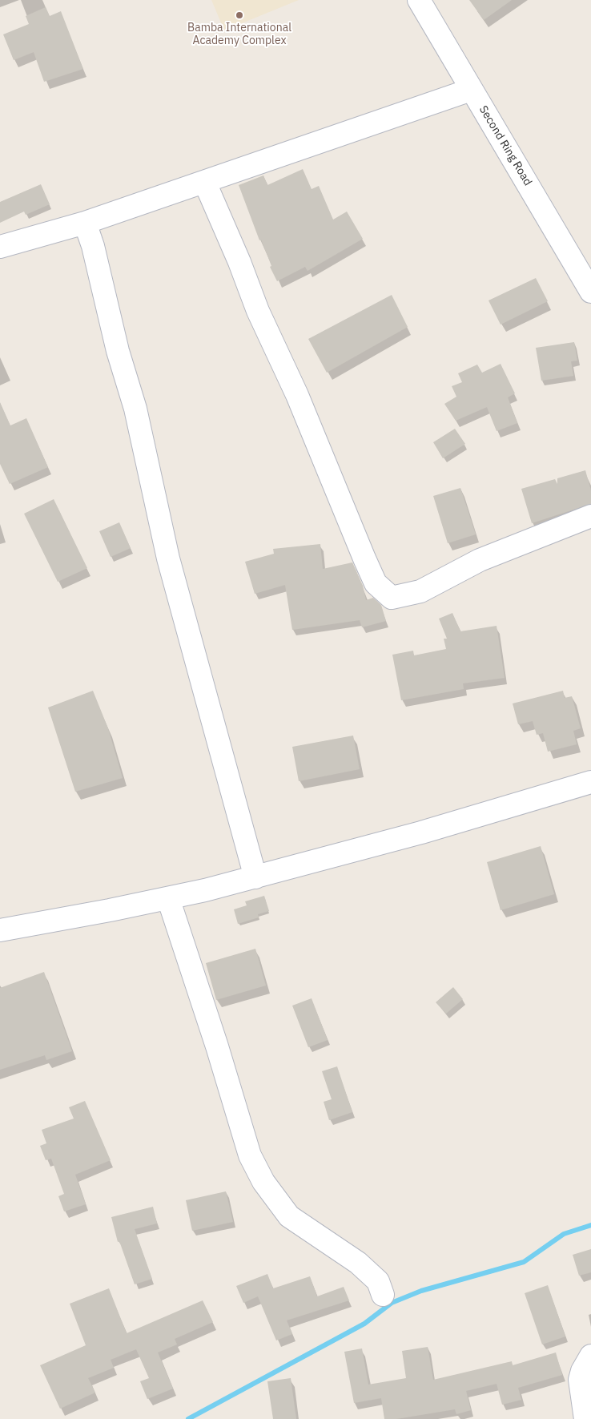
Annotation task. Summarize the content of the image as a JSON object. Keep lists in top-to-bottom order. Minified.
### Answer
{"streets":{"street":["Second Ring Road"]},"places":["Bamba International Academy Complex"]}
